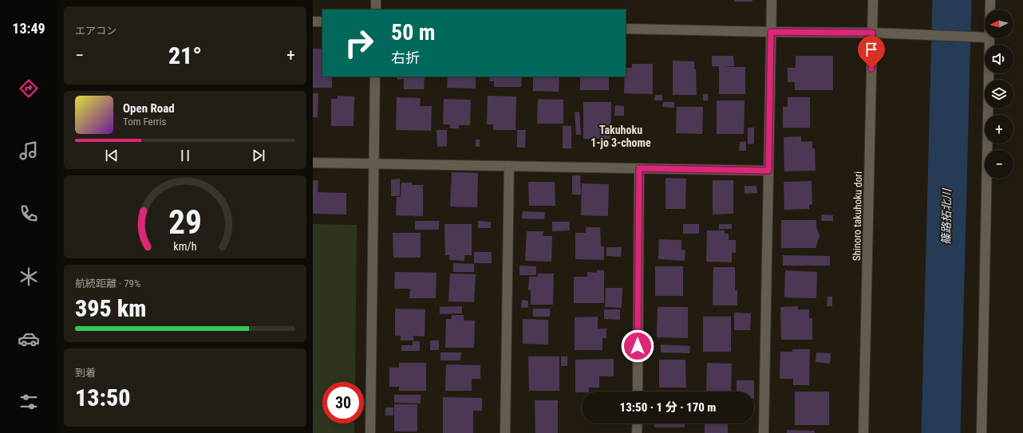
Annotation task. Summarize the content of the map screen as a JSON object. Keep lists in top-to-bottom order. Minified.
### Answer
{"streets":{"street":["Shinoro takuhoku dori"]},"districts":["Takuhoku 1-jo 3-chome"],"water":["篠路拓北川"],"north":"left","page":{"tabs":"13:49","tile":["エアコン",["航続距離 · 79%","395 km"],["到着","13:50"]],"map_buttons":["+","−"],"turn":["50 m","右折"],"heat":["−","21°","+"],"song":["Open Road","Tom Ferris"],"limit":"30","trip":"13:50 · 1 分 · 170 m","gauge":["29","km/h"]}}
